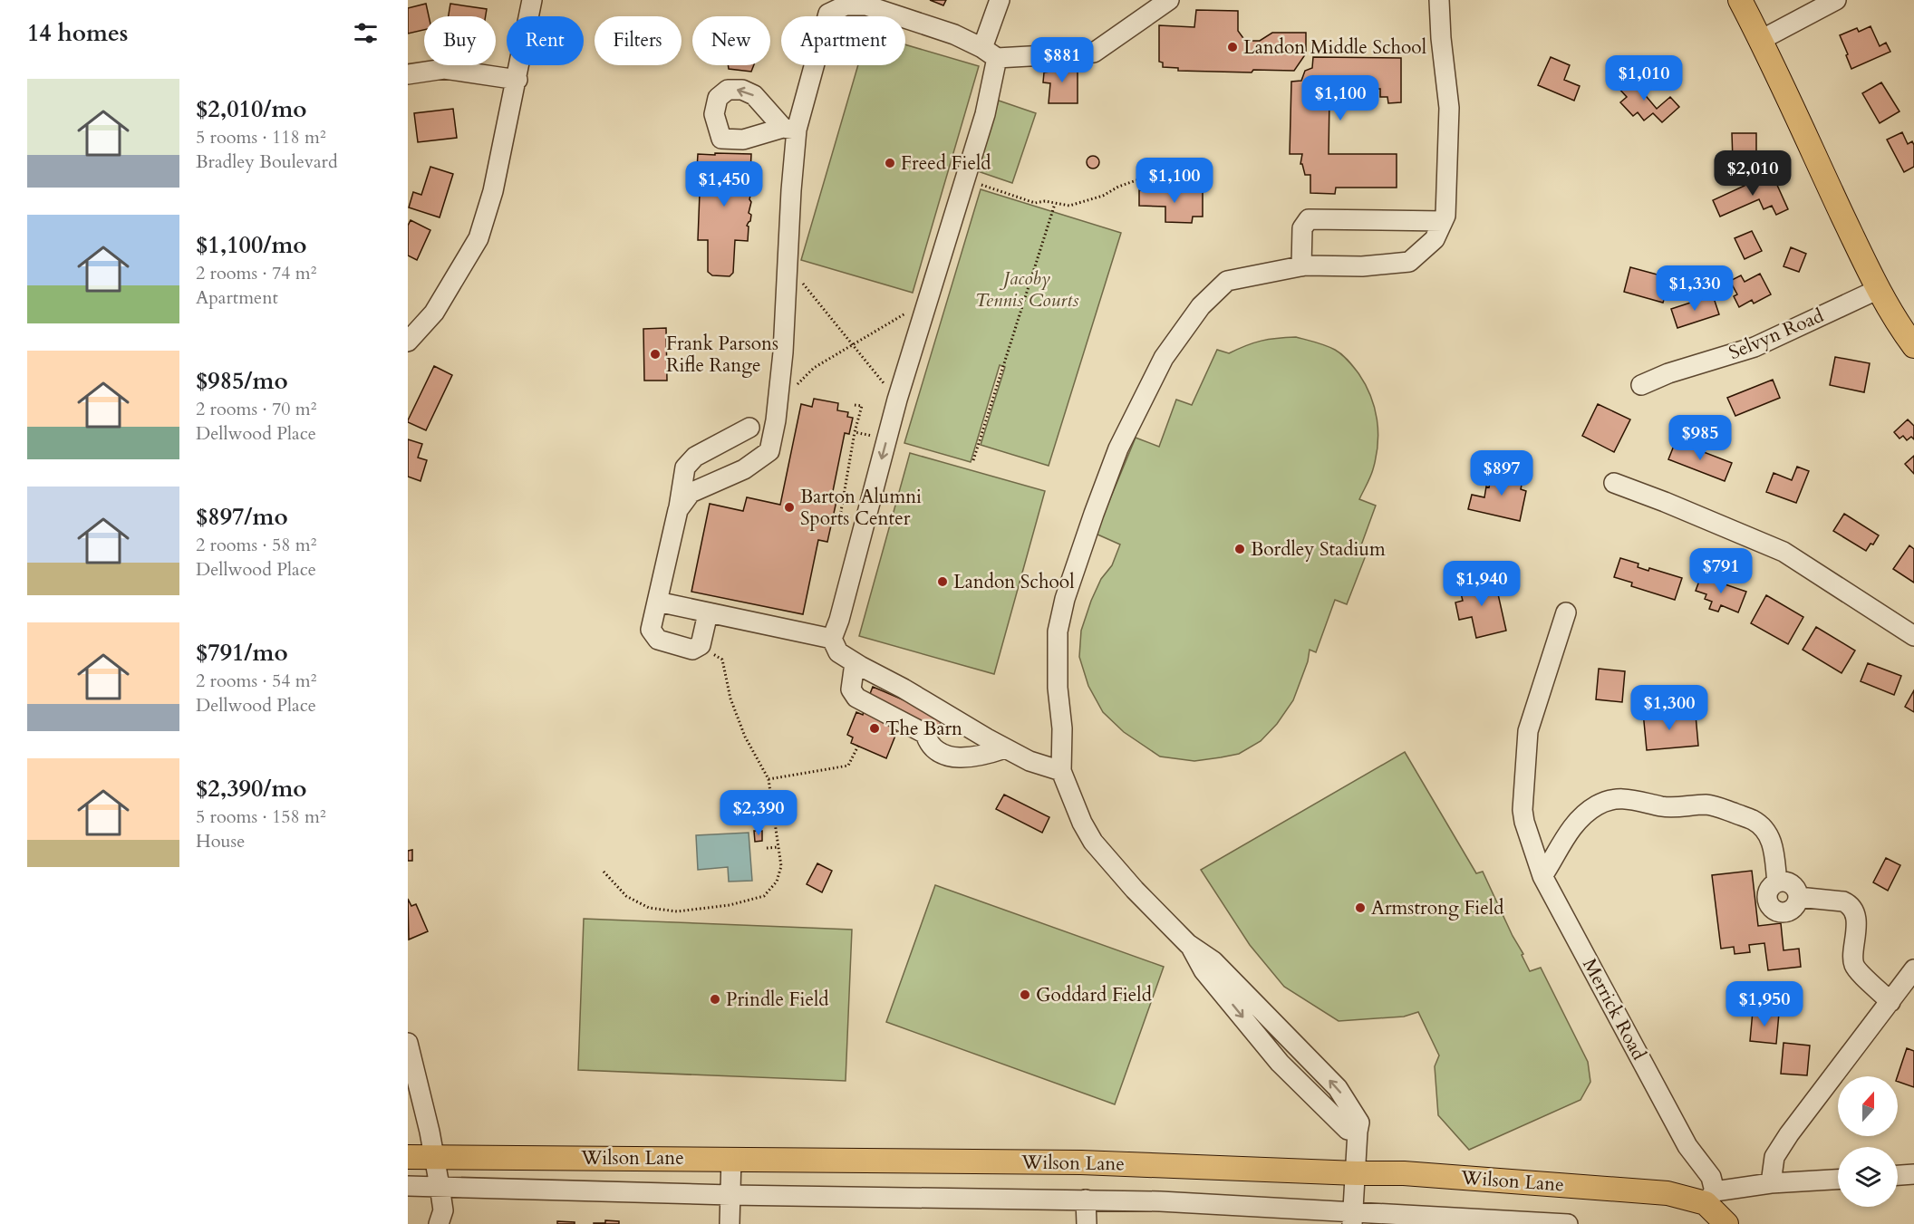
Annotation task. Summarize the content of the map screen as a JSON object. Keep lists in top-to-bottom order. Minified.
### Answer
{"streets":{"main road":["Wilson Lane"],"street":["Selvyn Road","Merrick Road"]},"crossings":[["Merrick Road","Wilson Lane"]],"parks":["Jacoby Tennis Courts"],"places":["Landon Middle School","Freed Field","Frank Parsons Rifle Range","Barton Alumni Sports Center","Bordley Stadium","Landon School","The Barn","Armstrong Field","Goddard Field","Prindle Field"],"north":"top","page":{"heading":"14 homes","chip":["Buy","Rent","Filters","New","Apartment"],"price":["$881","$1,010","$1,100","$2,010","$1,100","$1,450","$1,330","$985","$897","$791","$1,940","$1,300","$2,390","$1,950"],"list":[{"name":"$2,010/mo","note":"5 rooms · 118 m² · Bradley Boulevard"},{"name":"$1,100/mo","note":"2 rooms · 74 m² · Apartment"},{"name":"$985/mo","note":"2 rooms · 70 m² · Dellwood Place"},{"name":"$897/mo","note":"2 rooms · 58 m² · Dellwood Place"},{"name":"$791/mo","note":"2 rooms · 54 m² · Dellwood Place"},{"name":"$2,390/mo","note":"5 rooms · 158 m² · House"}]}}
